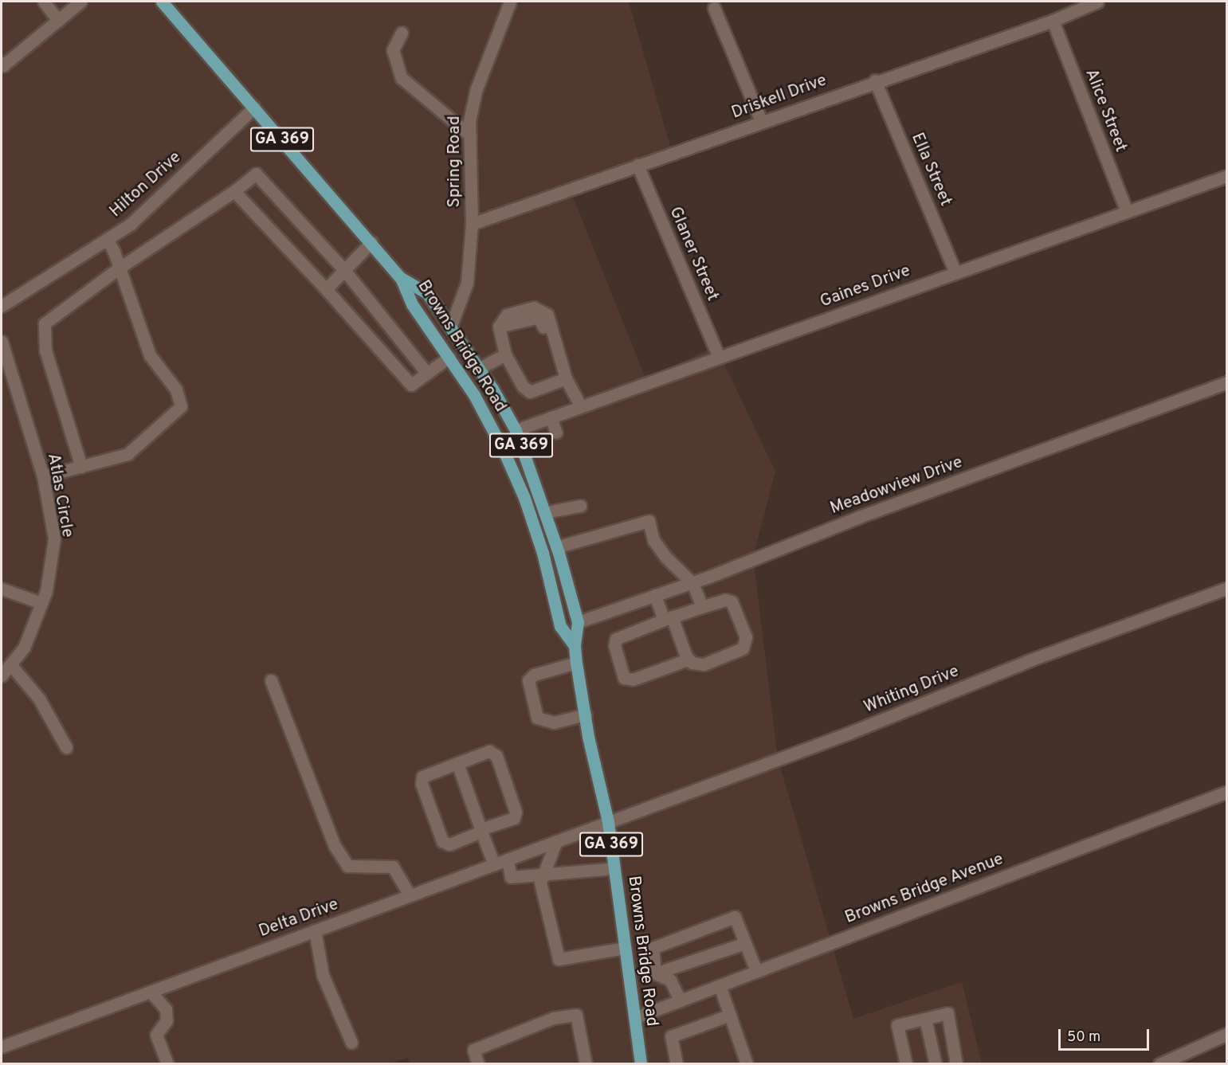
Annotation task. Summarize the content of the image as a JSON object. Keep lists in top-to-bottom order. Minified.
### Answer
{"streets":{"main road":["GA 369","Browns Bridge Road"],"street":["Driskell Drive","Alice Street","Spring Road","Ella Street","Hilton Drive","Glaner Street","Gaines Drive","Meadowview Drive","Atlas Circle","Whiting Drive","Browns Bridge Avenue","Delta Drive"]},"crossings":[["Driskell Drive","Alice Street"],["Driskell Drive","Spring Road"],["Driskell Drive","Ella Street"],["Driskell Drive","Glaner Street"],["Alice Street","Gaines Drive"],["Spring Road","Browns Bridge Road"],["Ella Street","Gaines Drive"],["Hilton Drive","Browns Bridge Road"],["Glaner Street","Gaines Drive"],["Gaines Drive","Browns Bridge Road"],["Browns Bridge Road","Meadowview Drive"],["Browns Bridge Road","Whiting Drive"],["Browns Bridge Road","Browns Bridge Avenue"],["Browns Bridge Road","Delta Drive"],["Whiting Drive","Delta Drive"]],"scale_bar":"50 m"}
